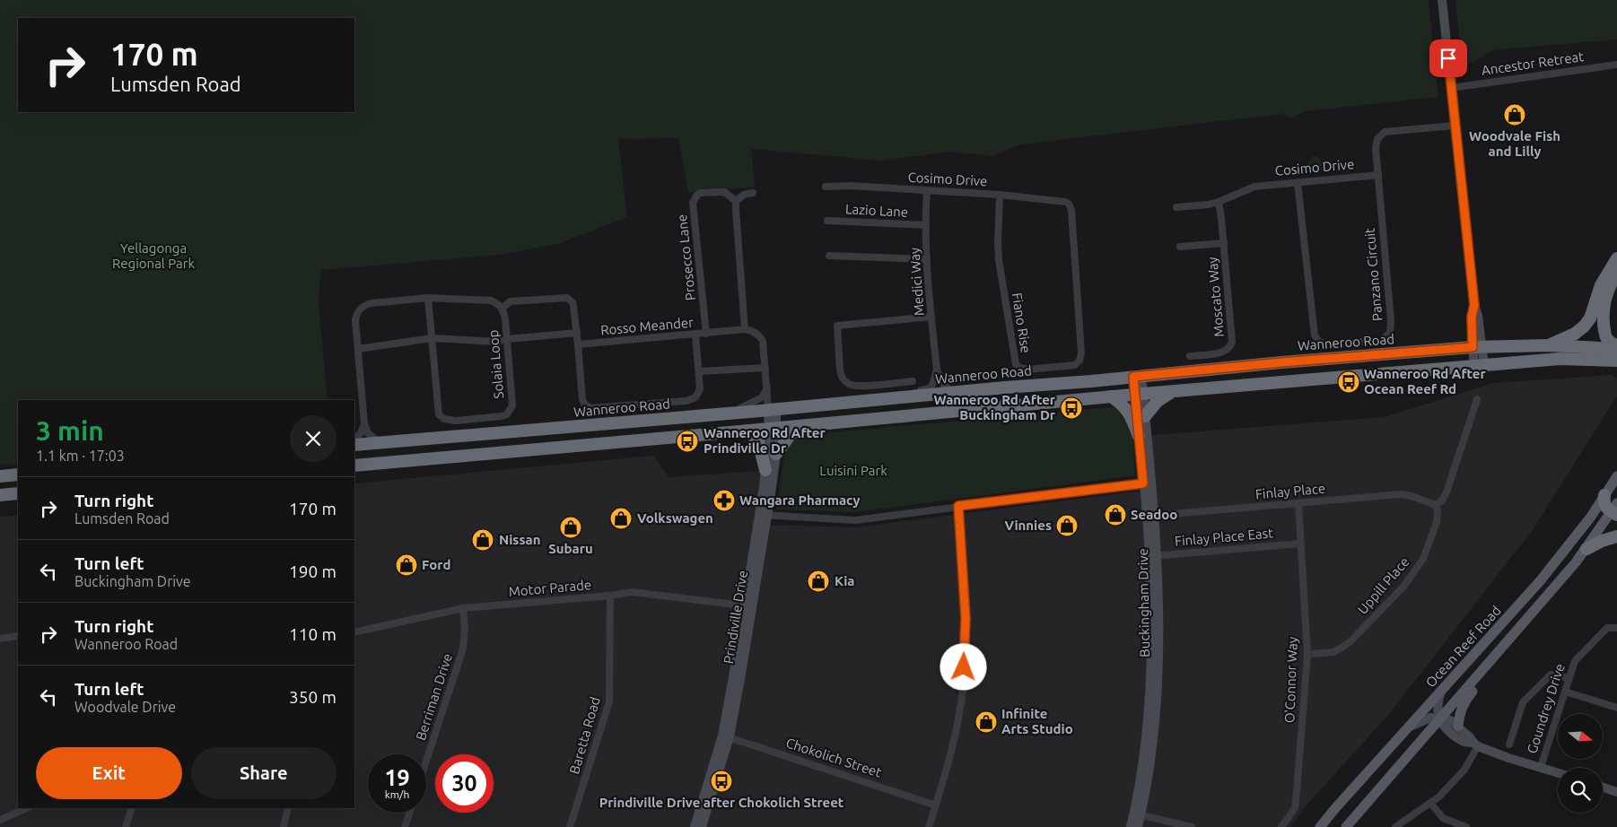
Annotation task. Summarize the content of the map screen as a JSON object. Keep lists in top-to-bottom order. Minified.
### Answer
{"streets":{"highway":["Wanneroo Road"],"main road":["Ocean Reef Road"],"street":["Ancestor Retreat","Cosimo Drive","Lazio Lane","Prosecco Lane","Panzano Circuit","Medici Way","Moscato Way","Fiano Rise","Rosso Meander","Solaia Loop","Finlay Place","Finlay Place East","Uppill Place","Motor Parade","Buckingham Drive","Prindiville Drive","O'Connor Way","Berriman Drive","Goundrey Drive","Baretta Road","Chokolich Street"]},"crossings":[["Cosimo Drive","Panzano Circuit"],["Cosimo Drive","Medici Way"],["Cosimo Drive","Moscato Way"],["Cosimo Drive","Fiano Rise"],["Lazio Lane","Medici Way"],["Prosecco Lane","Rosso Meander"],["Medici Way","Wanneroo Road"],["Wanneroo Road","Buckingham Drive"],["Wanneroo Road","Prindiville Drive"],["Finlay Place","Uppill Place"],["Finlay Place","Buckingham Drive"],["Finlay Place","O'Connor Way"],["Finlay Place East","Buckingham Drive"],["Finlay Place East","O'Connor Way"],["Uppill Place","O'Connor Way"],["Motor Parade","Prindiville Drive"],["Motor Parade","Berriman Drive"],["Motor Parade","Baretta Road"],["Prindiville Drive","Chokolich Street"]],"parks":["Yellagonga Regional Park","Luisini Park"],"places":{"shop":["Woodvale Fish and Lilly","Seadoo","Volkswagen","Vinnies","Subaru","Nissan","Ford","Kia","Infinite Arts Studio"],"bus stop":["Wanneroo Rd After Ocean Reef Rd","Wanneroo Rd After Buckingham Dr","Wanneroo Rd After Prindiville Dr","Prindiville Drive after Chokolich Street"],"pharmacy":["Wangara Pharmacy"]},"north":"right","page":{"turn":["170 m","Lumsden Road"],"heading":["3 min","1.1 km · 17:03"],"list":[{"name":"Turn right","note":"Lumsden Road","value":"170 m"},{"name":"Turn left","note":"Buckingham Drive","value":"190 m"},{"name":"Turn right","note":"Wanneroo Road","value":"110 m"},{"name":"Turn left","note":"Woodvale Drive","value":"350 m"}],"buttons":["Exit","Share"],"speed":"19 km/h","limit":"30"}}
